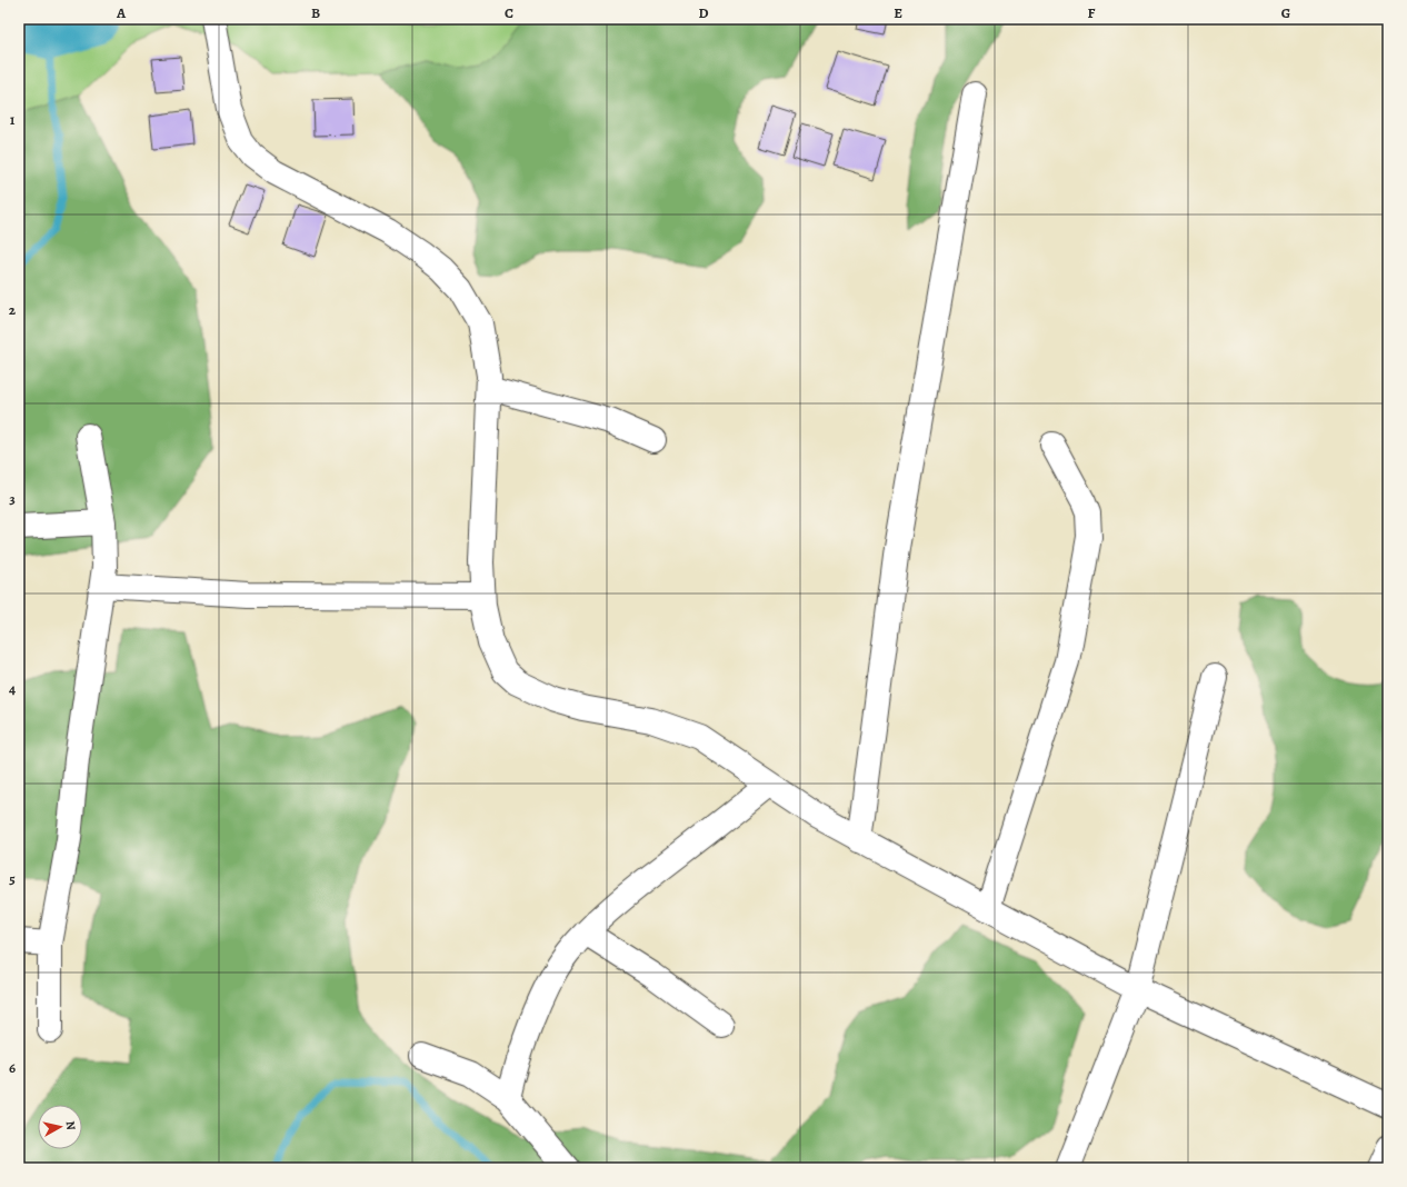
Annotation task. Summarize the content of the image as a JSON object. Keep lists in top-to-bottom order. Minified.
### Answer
{"north":"right","grid":{"columns":["A","B","C","D","E","F","G"],"rows":["1","2","3","4","5","6"]}}
